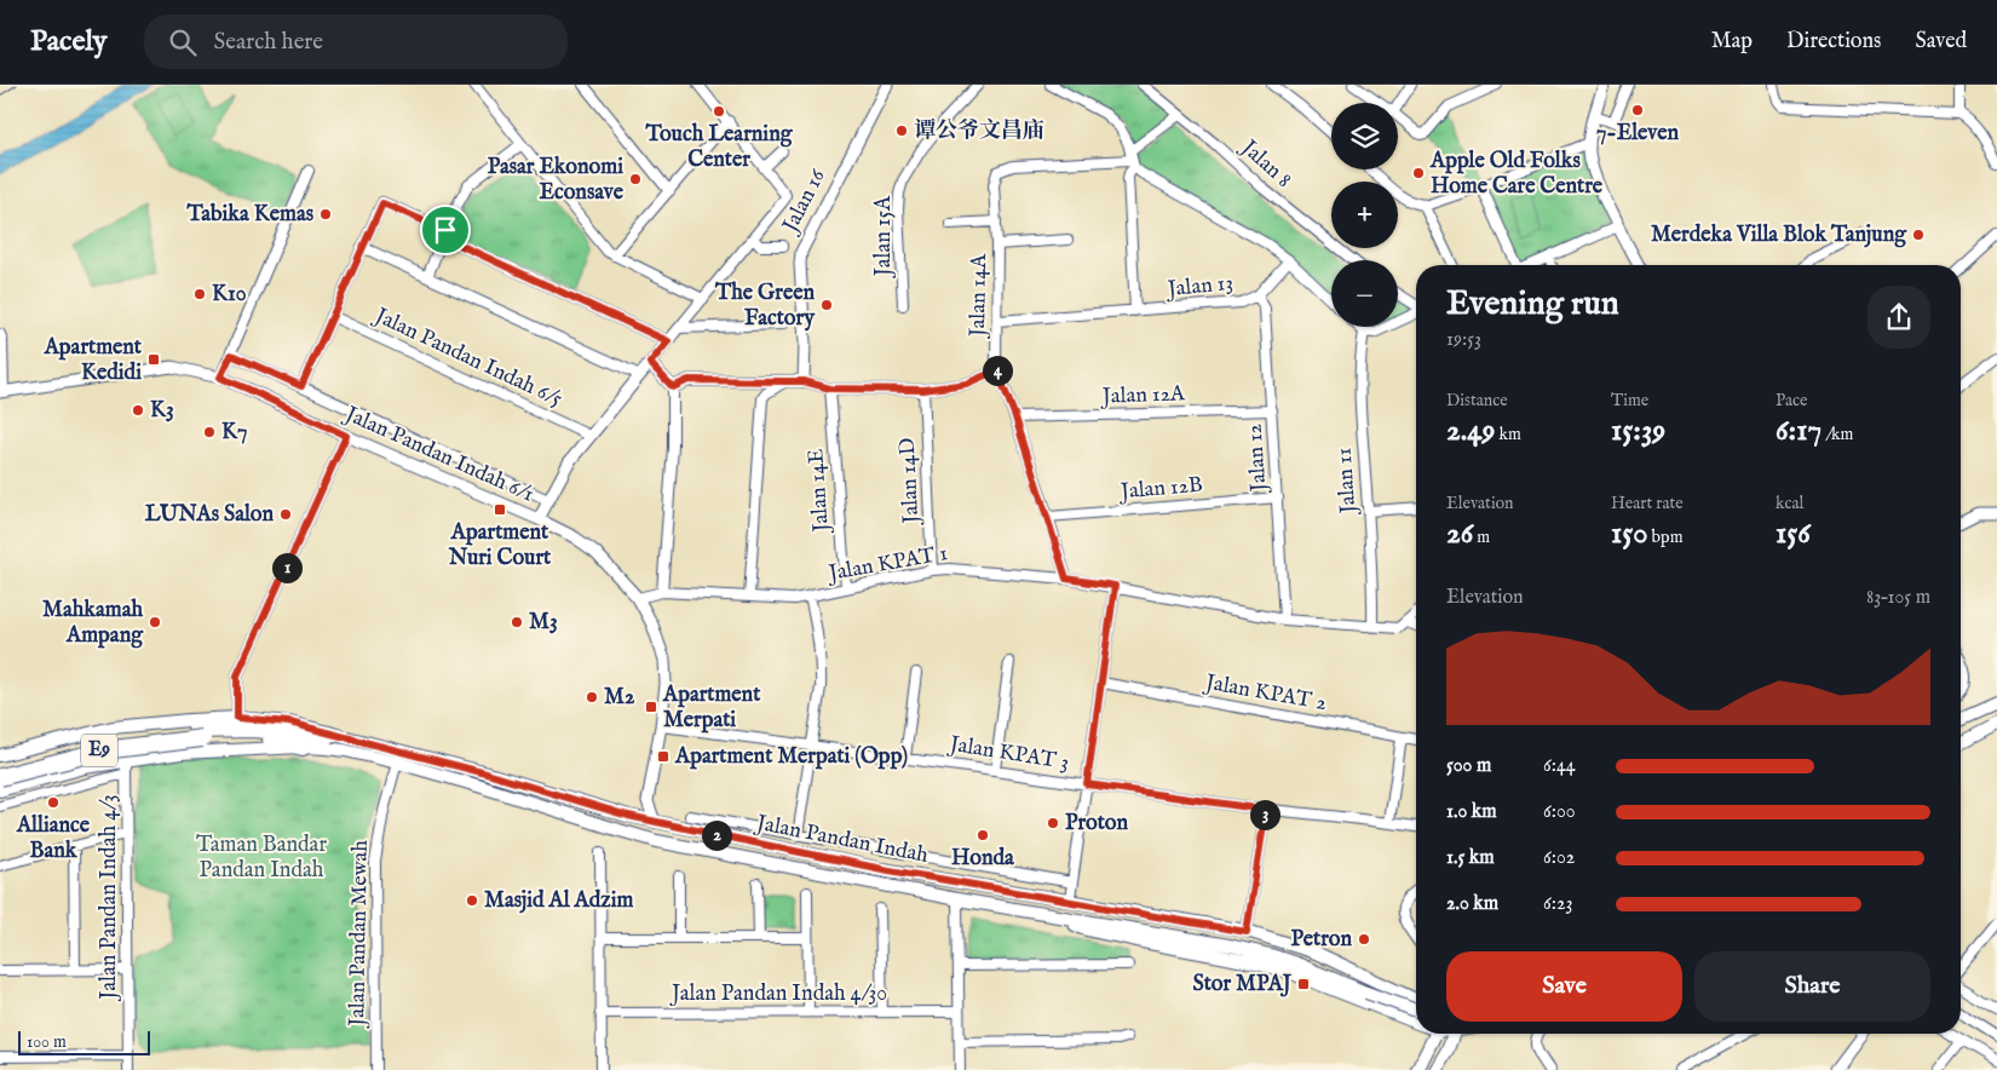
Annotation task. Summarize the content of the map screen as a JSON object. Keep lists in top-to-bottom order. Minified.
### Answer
{"streets":{"highway":["E9"],"main road":["Jalan Pandan Indah"],"street":["Jalan 8","Jalan 16","Jalan 15A","Jalan 13","Jalan 14A","Jalan Pandan Indah 6/5","Jalan 12A","Jalan Pandan Indah 6/1","Jalan 12","Jalan 14D","Jalan 11","Jalan 12B","Jalan 14E","Jalan KPAT 1","Jalan KPAT 2","Jalan KPAT 3","Jalan Pandan Indah 4/3","Jalan Pandan Mewah","Jalan Pandan Indah 4/30"]},"crossings":[["Jalan 13","Jalan 14A"],["Jalan 13","Jalan 12"],["Jalan 14A","Jalan 12A"],["Jalan 14A","Jalan 12B"],["Jalan 14A","Jalan KPAT 1"],["Jalan 12A","Jalan 12"],["Jalan Pandan Indah 6/1","Jalan KPAT 1"],["Jalan Pandan Indah 6/1","Jalan KPAT 3"],["Jalan Pandan Indah 6/1","Jalan Pandan Indah"],["Jalan 12","Jalan 12B"],["Jalan 12","Jalan KPAT 1"],["Jalan 14D","Jalan KPAT 1"],["Jalan 11","Jalan KPAT 1"],["Jalan 14E","Jalan KPAT 1"],["E9","Jalan Pandan Indah"],["Jalan Pandan Indah","Jalan Pandan Indah 4/3"],["Jalan Pandan Indah","Jalan Pandan Mewah"]],"parks":["Taman Bandar Pandan Indah"],"places":{"other":["7-Eleven","Touch Learning Center","谭公爷文昌庙","Apple Old Folks Home Care Centre","Pasar Ekonomi Econsave","Tabika Kemas","Merdeka Villa Blok Tanjung","K10","The Green Factory","K3","K7","LUNAs Salon","Mahkamah Ampang","M3","M2","Alliance Bank","Proton","Honda","Masjid Al Adzim","Petron"],"transit":["Apartment Kedidi","Apartment Nuri Court","Apartment Merpati","Apartment Merpati (Opp)","Stor MPAJ"]},"scale_bar":"100 m","page":{"header":"Pacely","search":"Search here","nav":["Map","Directions","Saved"],"map_buttons":["+","−"],"heading":["Evening run","19:53"],"pins":["4","1","3","2"],"stats":[["Distance","2.49 km"],["Time","15:39"],["Pace","6:17 /km"],["Elevation","26 m"],["Heart rate","150 bpm"],["kcal","156"]],"chart":["Elevation","83–105 m"],"list":[{"name":"500 m","note":"6:44"},{"name":"1.0 km","note":"6:00"},{"name":"1.5 km","note":"6:02"},{"name":"2.0 km","note":"6:23"}],"buttons":["Save","Share"],"scale":"100 m"}}
